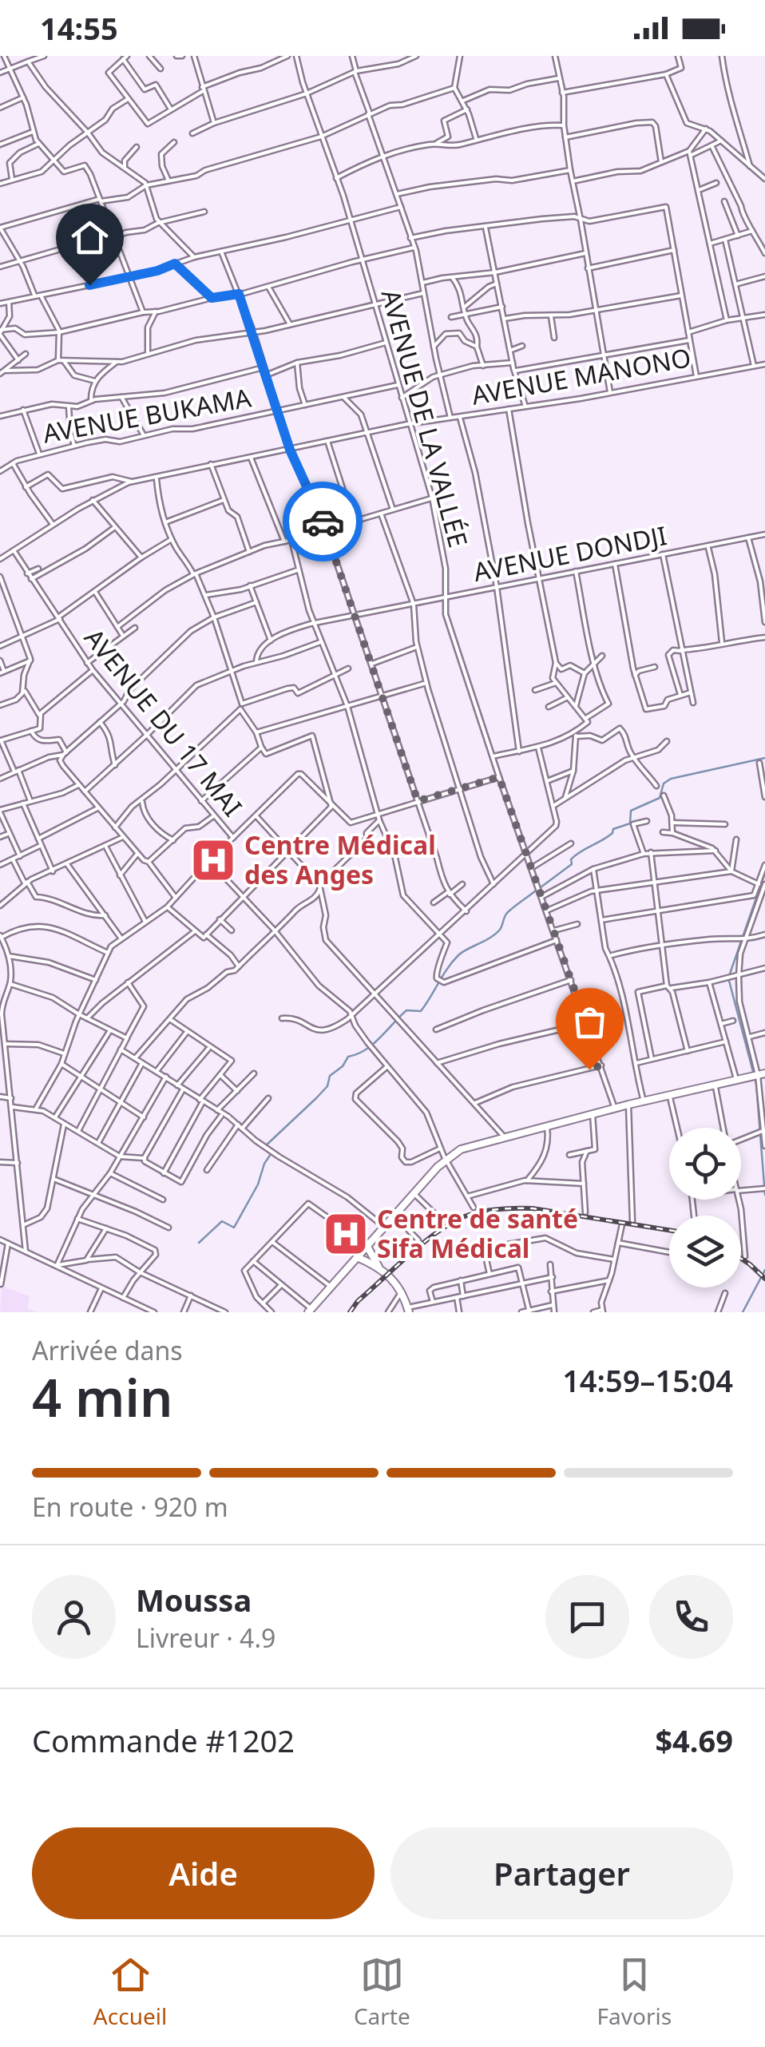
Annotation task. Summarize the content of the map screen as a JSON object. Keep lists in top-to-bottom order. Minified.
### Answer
{"streets":{"street":["AVENUE MANONO","AVENUE BUKAMA","AVENUE DE LA VALLÉE","AVENUE DONDJI","AVENUE DU 17 MAI"]},"crossings":[["AVENUE MANONO","AVENUE DE LA VALLÉE"],["AVENUE MANONO","AVENUE DU 17 MAI"],["AVENUE BUKAMA","AVENUE DE LA VALLÉE"],["AVENUE DE LA VALLÉE","AVENUE DONDJI"]],"places":{"hospital":["Centre Médical des Anges","Centre de santé Sifa Médical"]},"page":{"status":"14:55","heading":["4 min","Arrivée dans","14:59–15:04"],"panel":["Moussa","Livreur · 4.9","Commande #1202","$4.69"],"bar":"En route · 920 m","buttons":["Aide","Partager"],"tabs":["Accueil","Carte","Favoris"]}}
